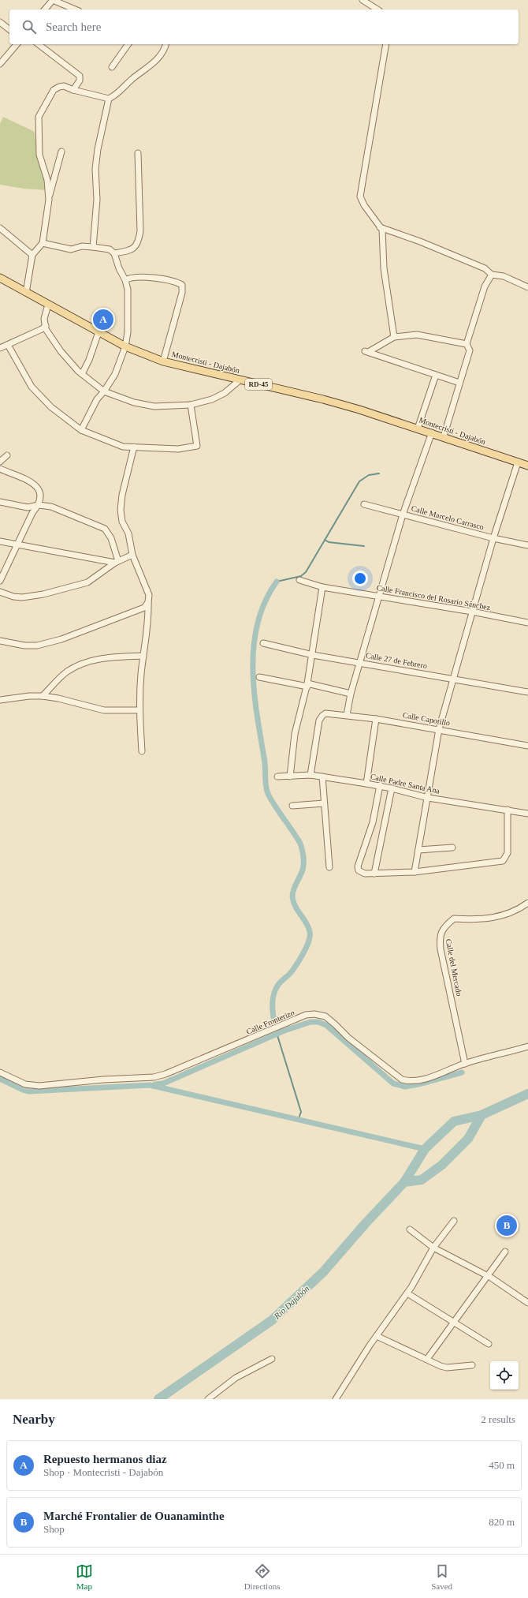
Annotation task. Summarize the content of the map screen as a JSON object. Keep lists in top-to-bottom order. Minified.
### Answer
{"streets":{"main road":["Montecristi - Dajabón","RD-45"],"street":["Calle Marcelo Carrasco","Calle Francisco del Rosario Sánchez","Calle 27 de Febrero","Calle Capotillo","Calle Padre Santa Ana","Calle del Mercado","Calle Fronterizo"]},"crossings":[["Calle Capotillo","Calle Padre Santa Ana"],["Calle del Mercado","Calle Fronterizo"]],"water":["Río Dajabón"],"page":{"search":"Search here","pins":["A","B"],"heading":["Nearby","2 results"],"list":[{"mark":"A","name":"Repuesto hermanos diaz","note":"Shop · Montecristi - Dajabón","value":"450 m"},{"mark":"B","name":"Marché Frontalier de Ouanaminthe","note":"Shop","value":"820 m"}],"nav":["Map","Directions","Saved"]}}
